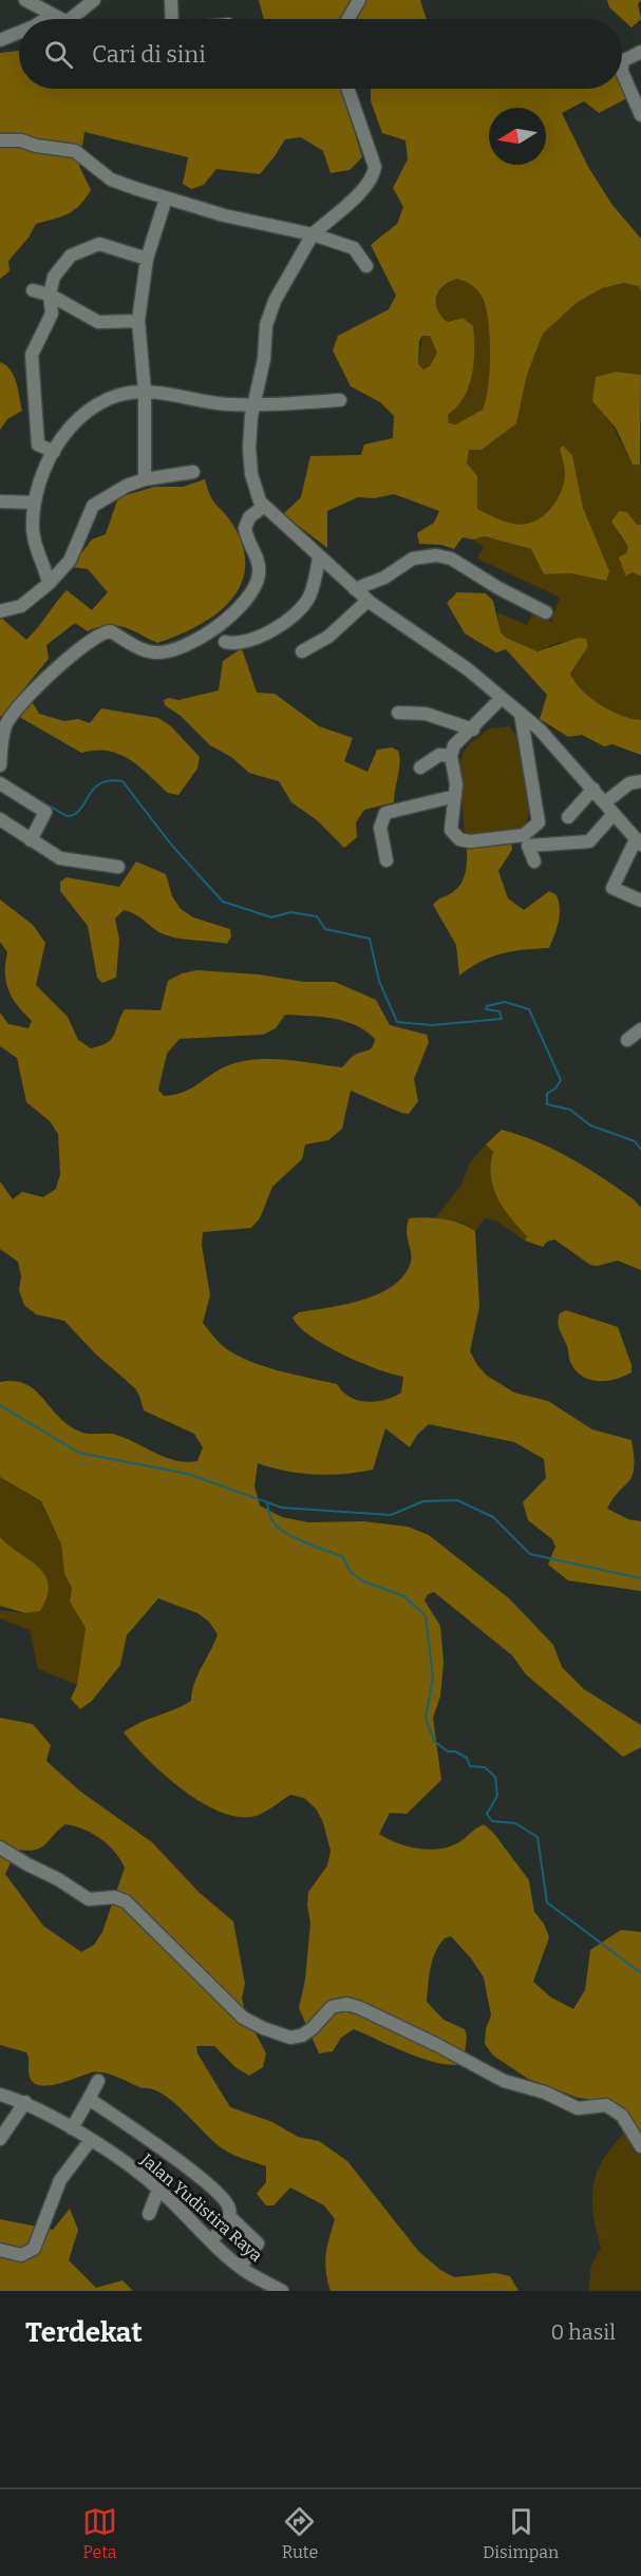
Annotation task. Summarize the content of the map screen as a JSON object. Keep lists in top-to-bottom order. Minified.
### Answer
{"streets":{"street":["Jalan Yudistira Raya"]},"north":"left","page":{"search":"Cari di sini","heading":["Terdekat","0 hasil"],"nav":["Peta","Rute","Disimpan"]}}
